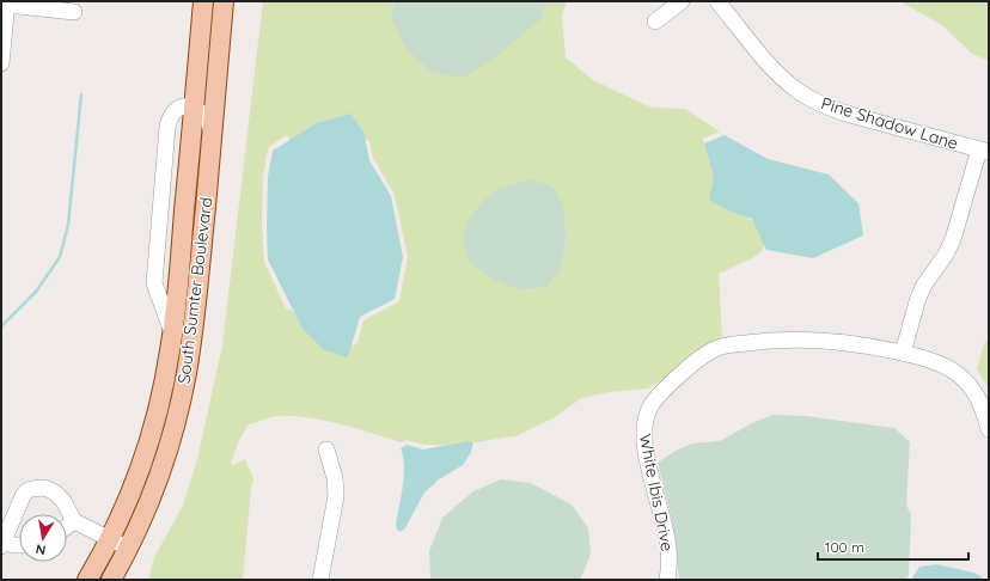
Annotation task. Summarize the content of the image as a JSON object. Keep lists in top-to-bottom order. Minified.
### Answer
{"streets":{"main road":["South Sumter Boulevard"],"street":["Pine Shadow Lane","White Ibis Drive"]},"scale_bar":"100 m","north":"bottom"}
